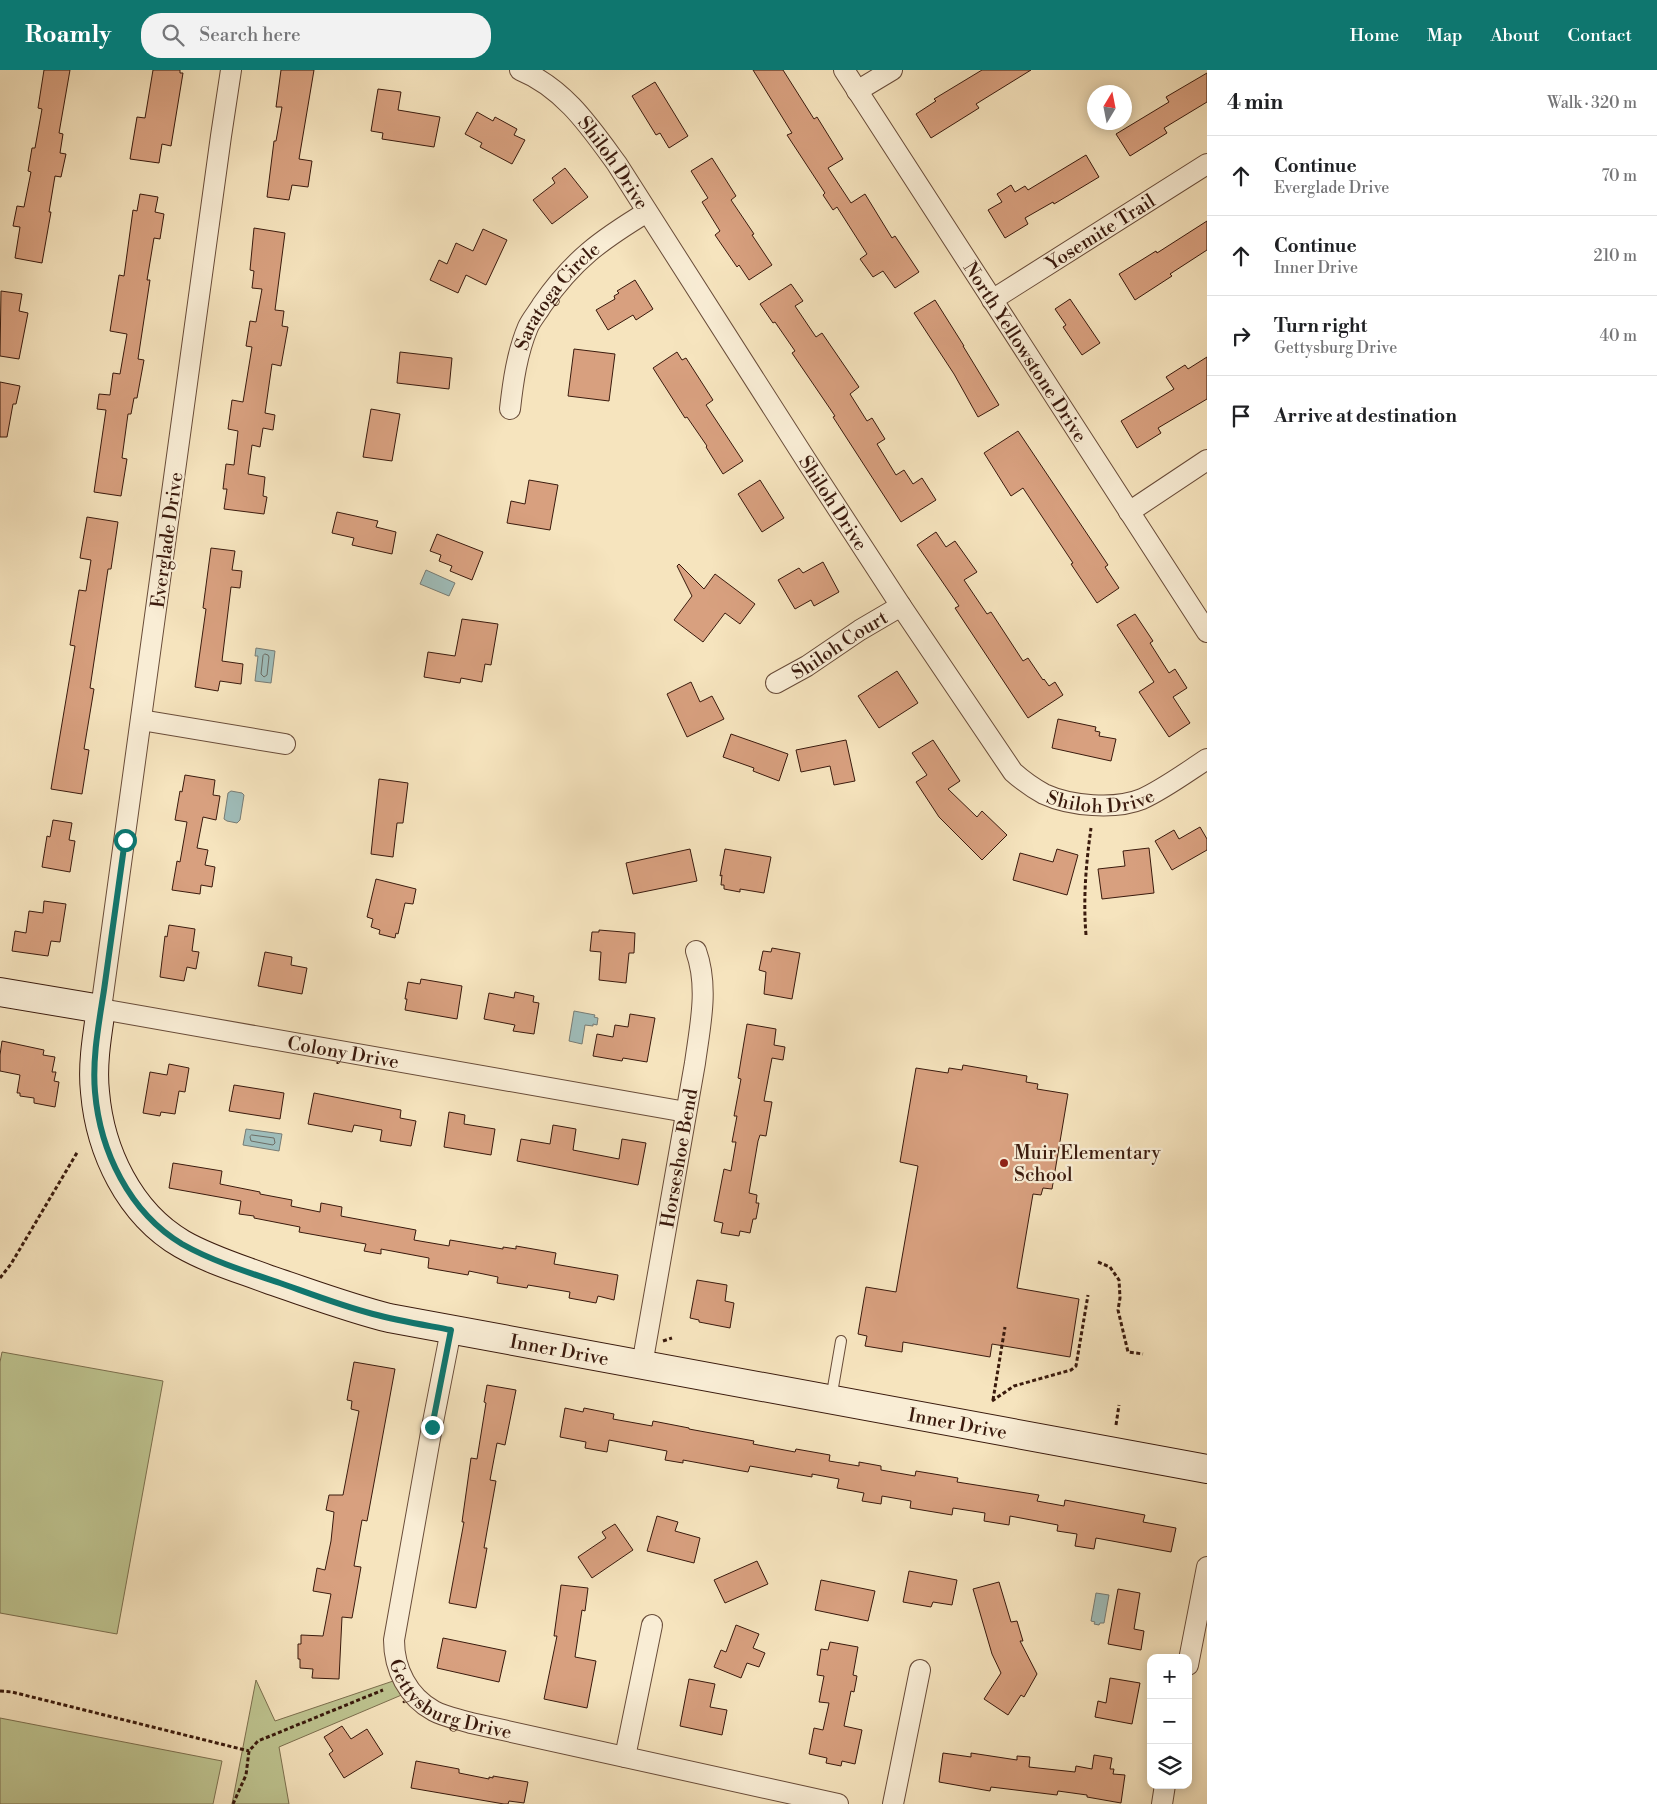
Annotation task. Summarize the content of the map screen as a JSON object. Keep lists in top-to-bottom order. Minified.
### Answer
{"streets":{"street":["Shiloh Drive","Yosemite Trail","Saratoga Circle","North Yellowstone Drive","Everglade Drive","Shiloh Court","Colony Drive","Horseshoe Bend","Inner Drive","Gettysburg Drive"]},"crossings":[["Shiloh Drive","Saratoga Circle"],["Shiloh Drive","Shiloh Court"],["Yosemite Trail","North Yellowstone Drive"],["Everglade Drive","Colony Drive"],["Everglade Drive","Inner Drive"],["Colony Drive","Horseshoe Bend"],["Colony Drive","Inner Drive"],["Horseshoe Bend","Inner Drive"],["Inner Drive","Gettysburg Drive"]],"places":["Muir Elementary School"],"north":"top","page":{"header":"Roamly","search":"Search here","nav":["Home","Map","About","Contact"],"heading":["4 min","Walk · 320 m"],"list":[["Continue","Everglade Drive","70 m"],["Continue","Inner Drive","210 m"],["Turn right","Gettysburg Drive","40 m"],"Arrive at destination"],"map_buttons":["+","−"]}}
